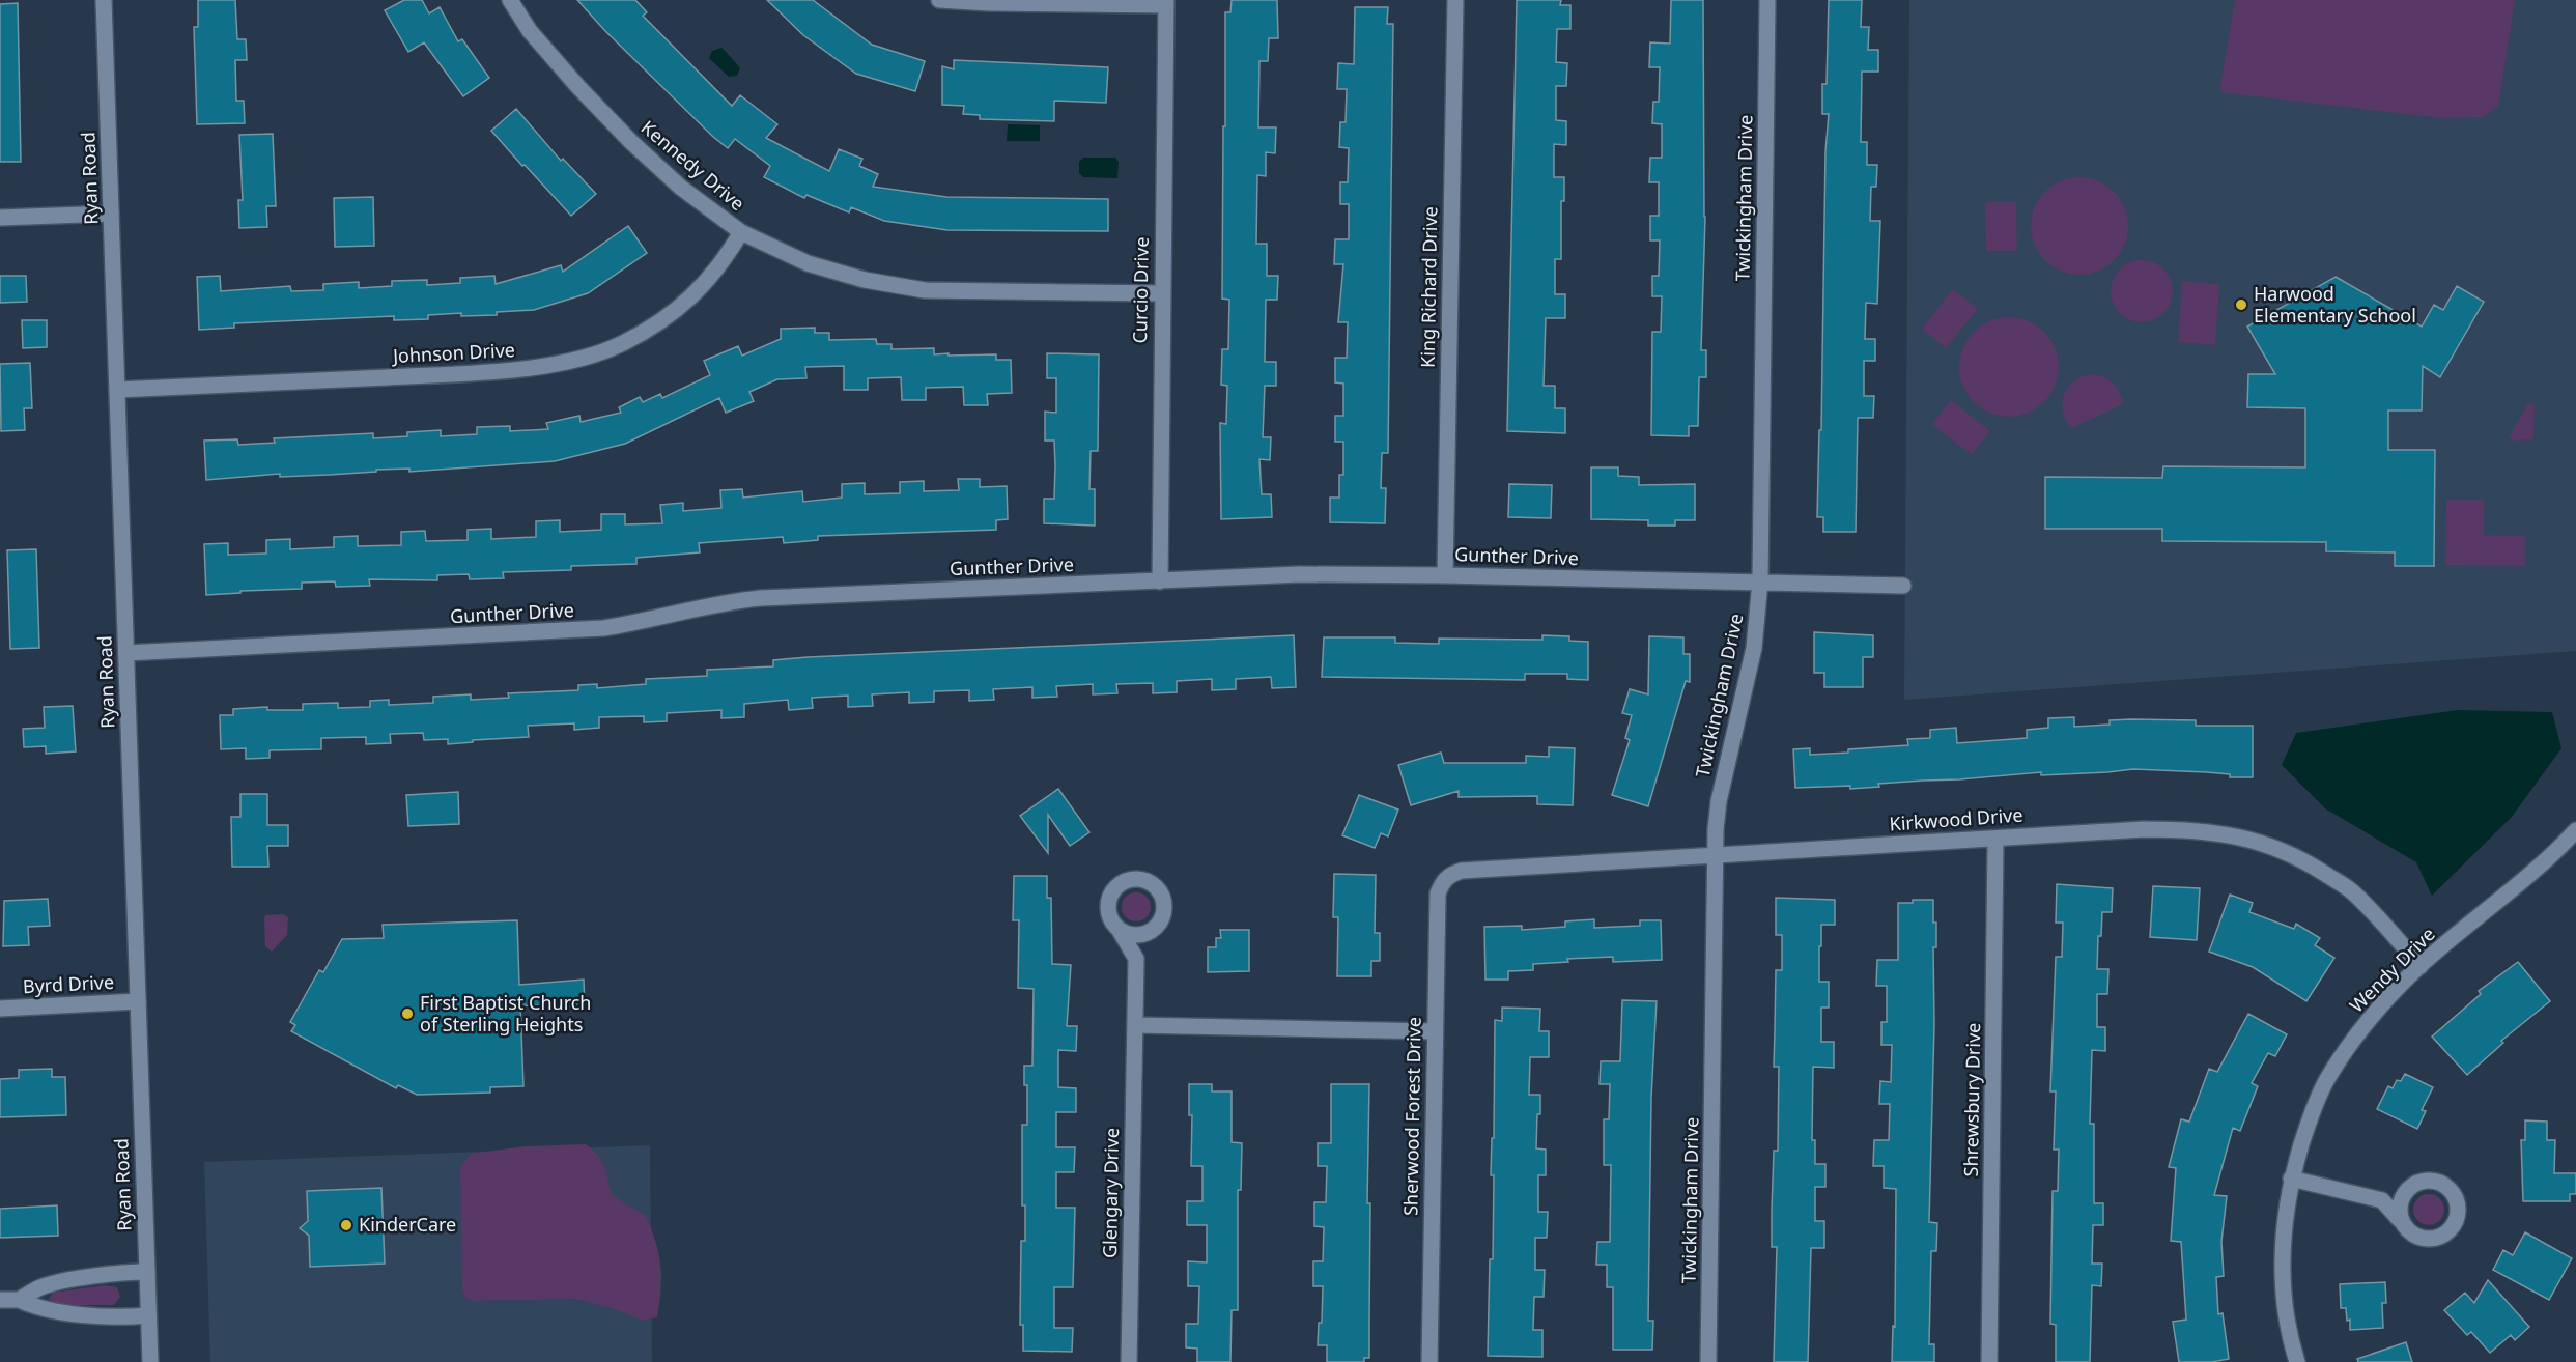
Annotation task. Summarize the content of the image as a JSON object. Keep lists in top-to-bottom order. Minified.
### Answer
{"streets":{"street":["Kennedy Drive","Ryan Road","Twickingham Drive","King Richard Drive","Curcio Drive","Johnson Drive","Gunther Drive","Kirkwood Drive","Wendy Drive","Byrd Drive","Shrewsbury Drive","Sherwood Forest Drive","Glengary Drive"]},"crossings":[["Kennedy Drive","Curcio Drive"],["Kennedy Drive","Johnson Drive"],["Ryan Road","Johnson Drive"],["Ryan Road","Gunther Drive"],["Ryan Road","Byrd Drive"],["Twickingham Drive","Gunther Drive"],["Twickingham Drive","Kirkwood Drive"],["King Richard Drive","Gunther Drive"],["Curcio Drive","Gunther Drive"],["Kirkwood Drive","Wendy Drive"],["Kirkwood Drive","Shrewsbury Drive"],["Kirkwood Drive","Sherwood Forest Drive"]],"places":["Harwood Elementary School","First Baptist Church of Sterling Heights","KinderCare"]}
